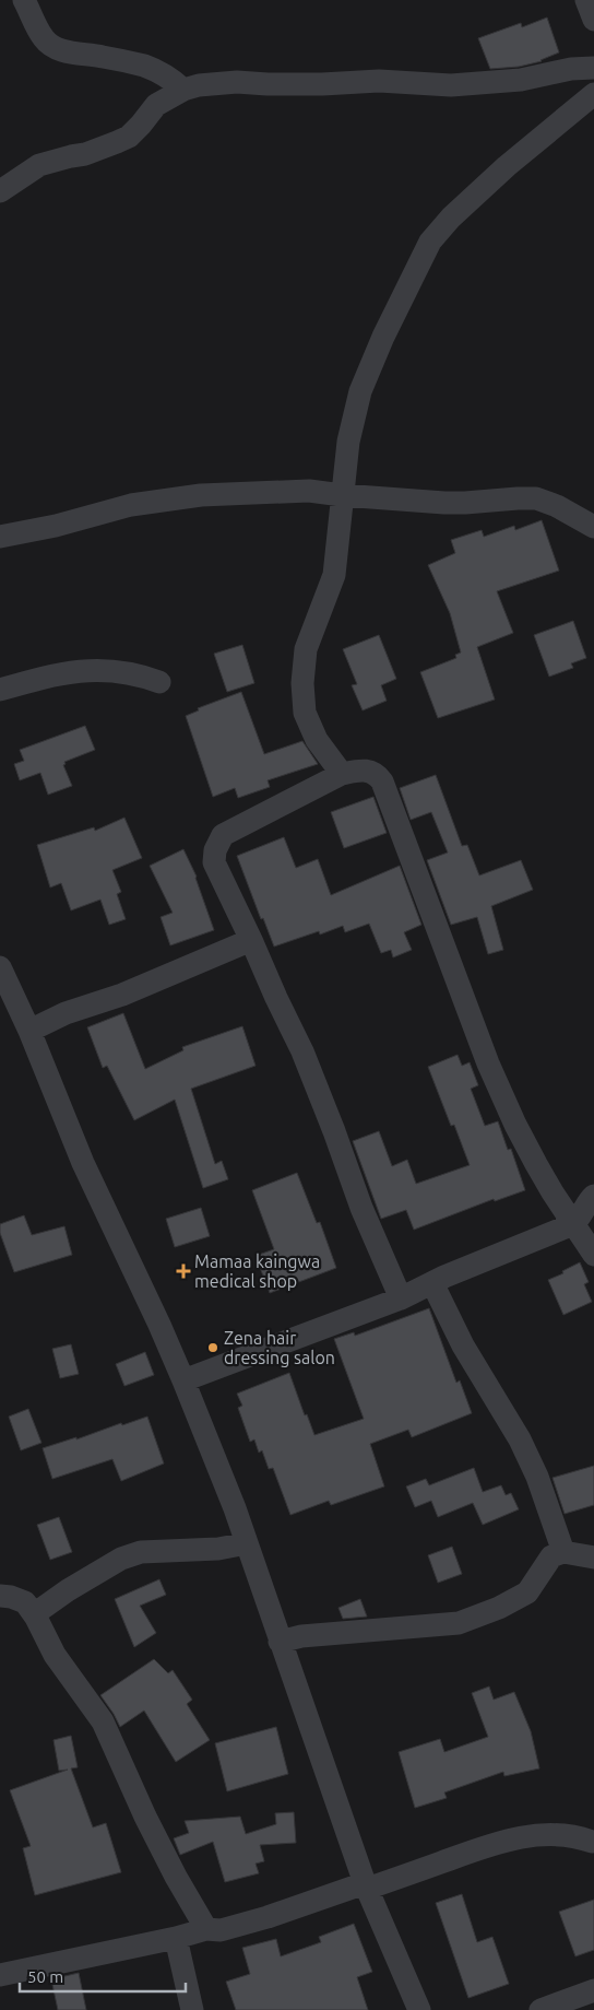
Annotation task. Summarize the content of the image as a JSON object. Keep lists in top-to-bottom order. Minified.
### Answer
{"places":{"health":["Mamaa kaingwa medical shop"],"other":["Zena hair dressing salon"]},"scale_bar":"50 m"}
